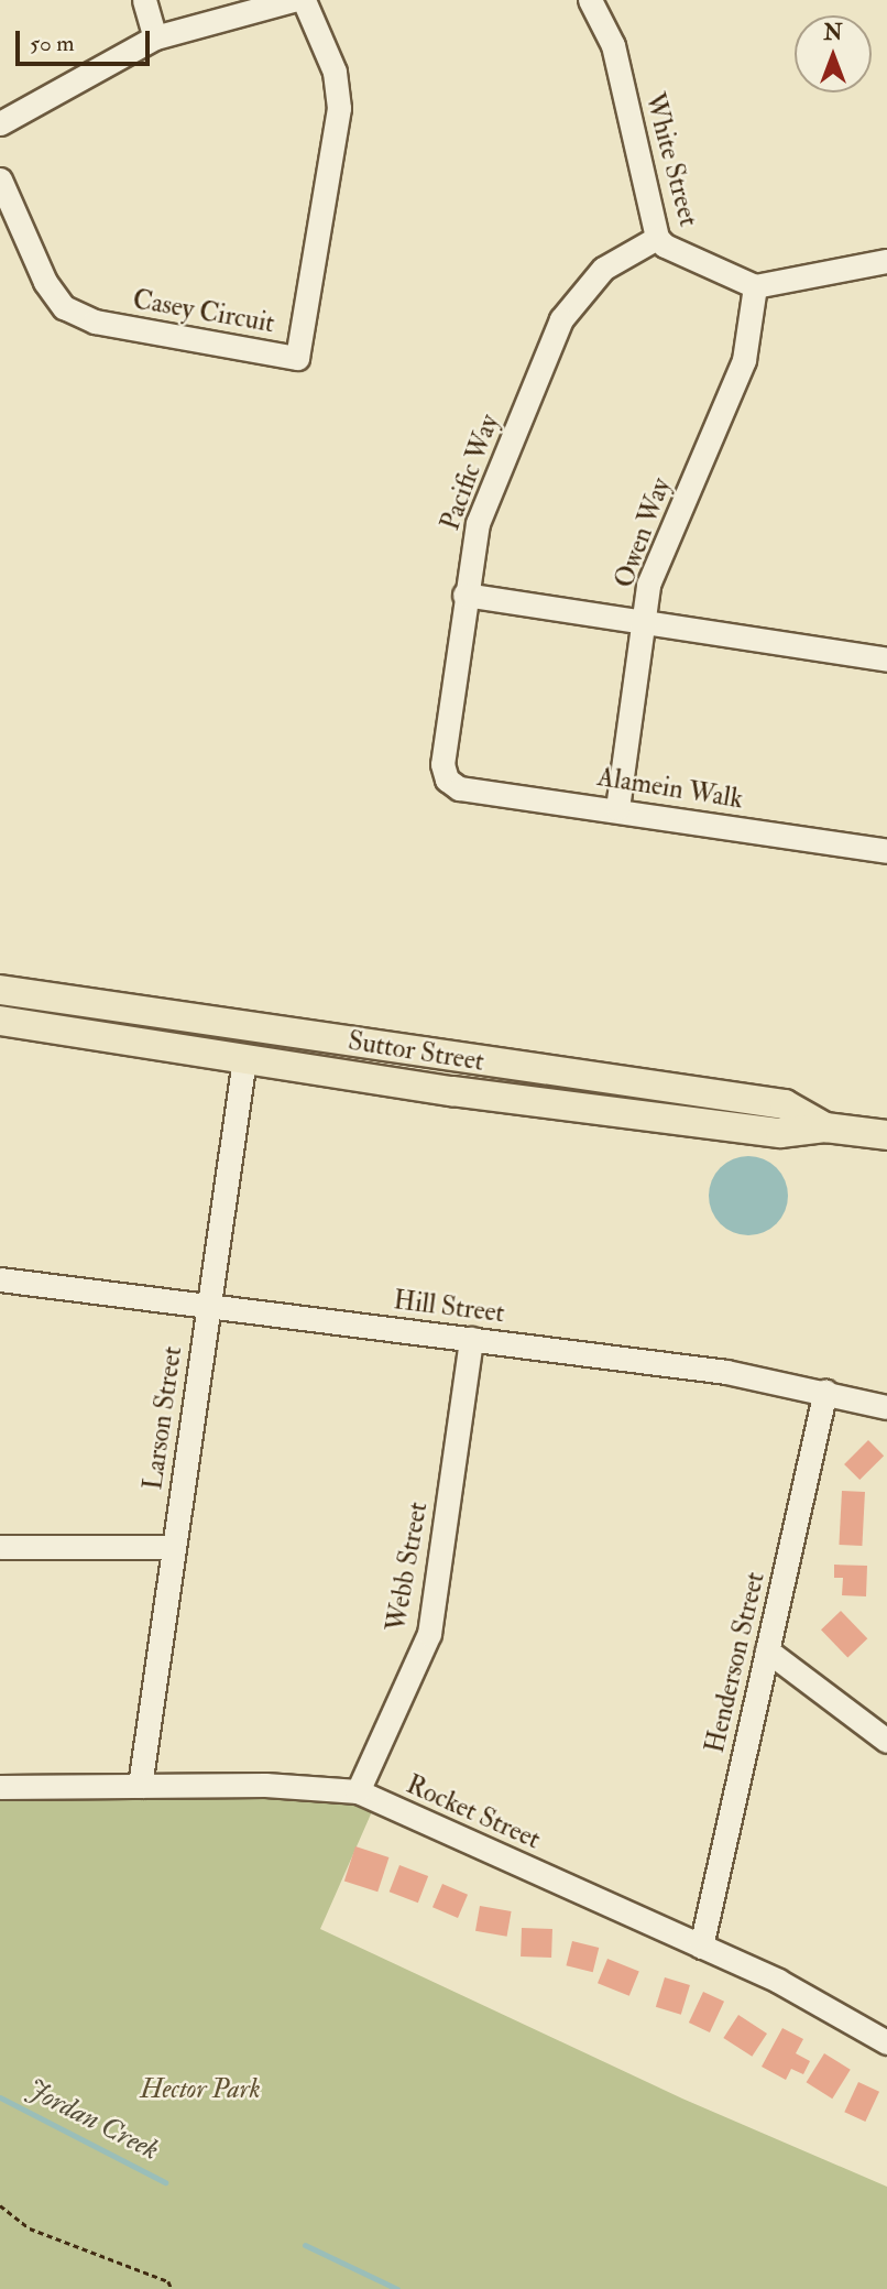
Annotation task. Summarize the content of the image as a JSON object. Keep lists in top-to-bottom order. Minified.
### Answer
{"streets":{"main road":["Suttor Street"],"street":["White Street","Casey Circuit","Pacific Way","Owen Way","Alamein Walk","Hill Street","Larson Street","Webb Street","Henderson Street","Rocket Street"]},"crossings":[["White Street","Pacific Way"],["White Street","Owen Way"],["Pacific Way","Alamein Walk"],["Owen Way","Alamein Walk"],["Suttor Street","Larson Street"],["Hill Street","Larson Street"],["Hill Street","Webb Street"],["Hill Street","Henderson Street"],["Larson Street","Rocket Street"],["Webb Street","Rocket Street"],["Henderson Street","Rocket Street"]],"water":["Jordan Creek"],"parks":["Hector Park"],"scale_bar":"50 m","north":"top"}
